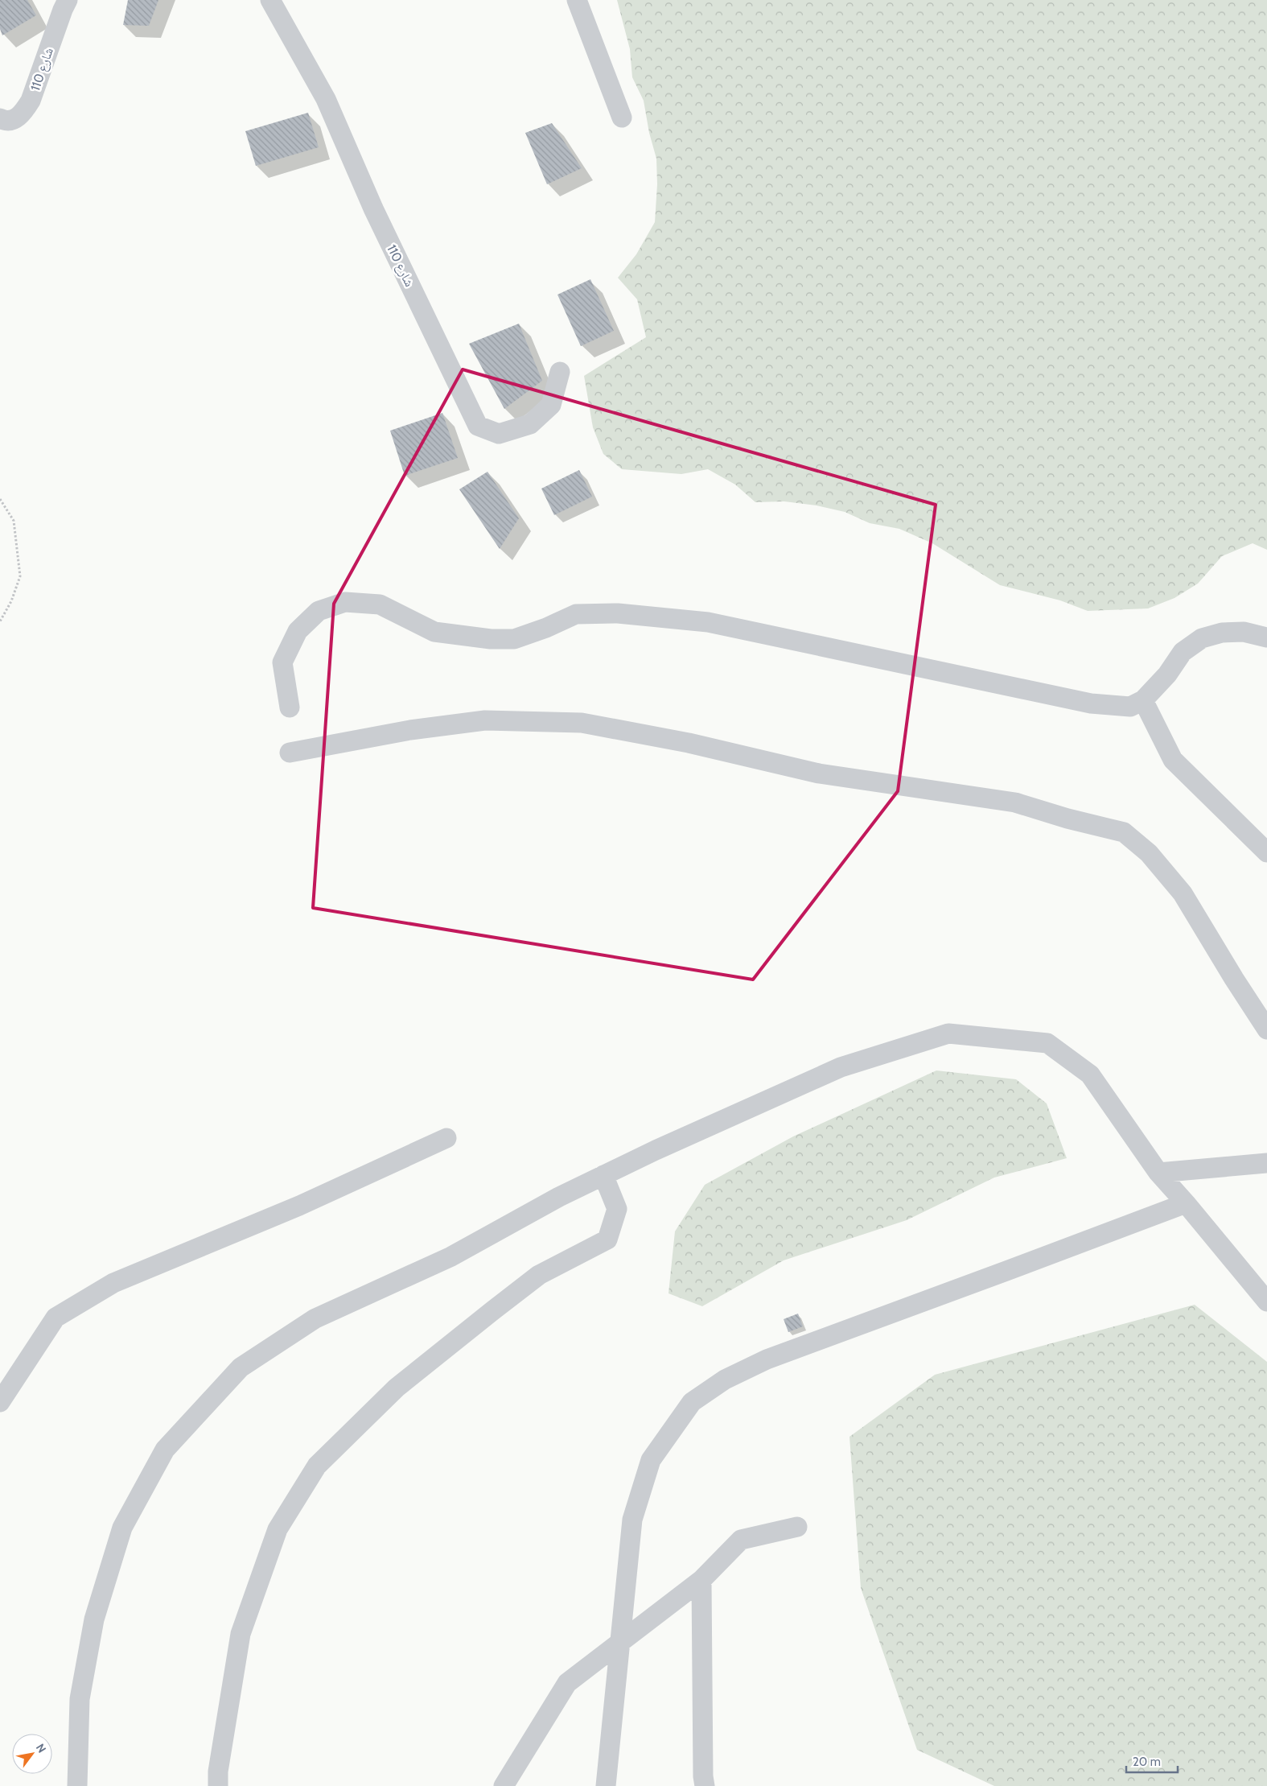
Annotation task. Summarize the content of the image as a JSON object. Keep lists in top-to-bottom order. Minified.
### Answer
{"streets":{"street":["شارع 110"]},"scale_bar":"20 m","north":"top right"}
